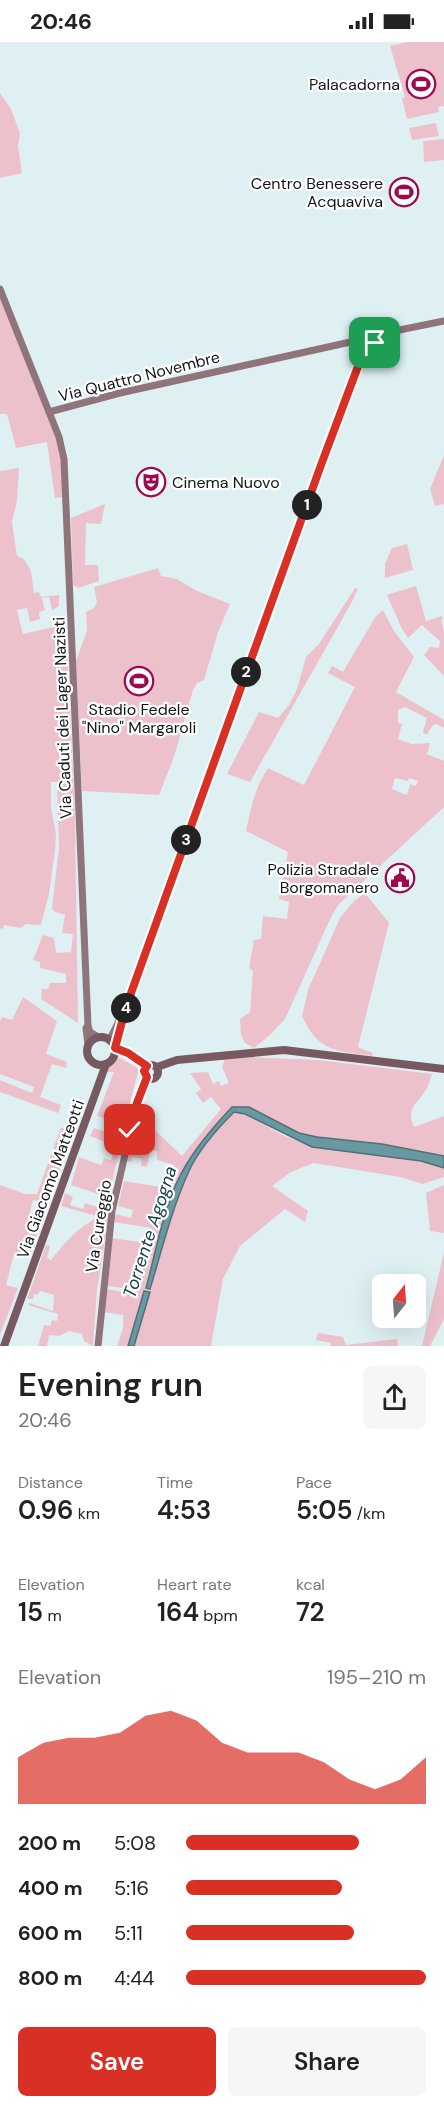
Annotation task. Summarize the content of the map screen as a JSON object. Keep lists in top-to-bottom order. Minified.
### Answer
{"streets":{"main road":["Via Giacomo Matteotti"],"street":["Via Quattro Novembre","Via Caduti dei Lager Nazisti","Via Cureggio"]},"crossings":[["Via Quattro Novembre","Via Caduti dei Lager Nazisti"],["Via Caduti dei Lager Nazisti","Via Giacomo Matteotti"]],"water":["Torrente Agogna"],"places":{"sports":["Palacadorna","Centro Benessere Acquaviva","Stadio Fedele \"Nino\" Margaroli"],"theatre":["Cinema Nuovo"],"public building":["Polizia Stradale Borgomanero"]},"north":"top","page":{"status":"20:46","pins":["1","2","3","4"],"heading":["Evening run","20:46"],"stats":[["Distance","0.96 km"],["Time","4:53"],["Pace","5:05 /km"],["Elevation","15 m"],["Heart rate","164 bpm"],["kcal","72"]],"chart":["Elevation","195–210 m"],"list":[{"name":"200 m","note":"5:08"},{"name":"400 m","note":"5:16"},{"name":"600 m","note":"5:11"},{"name":"800 m","note":"4:44"}],"buttons":["Save","Share"]}}
